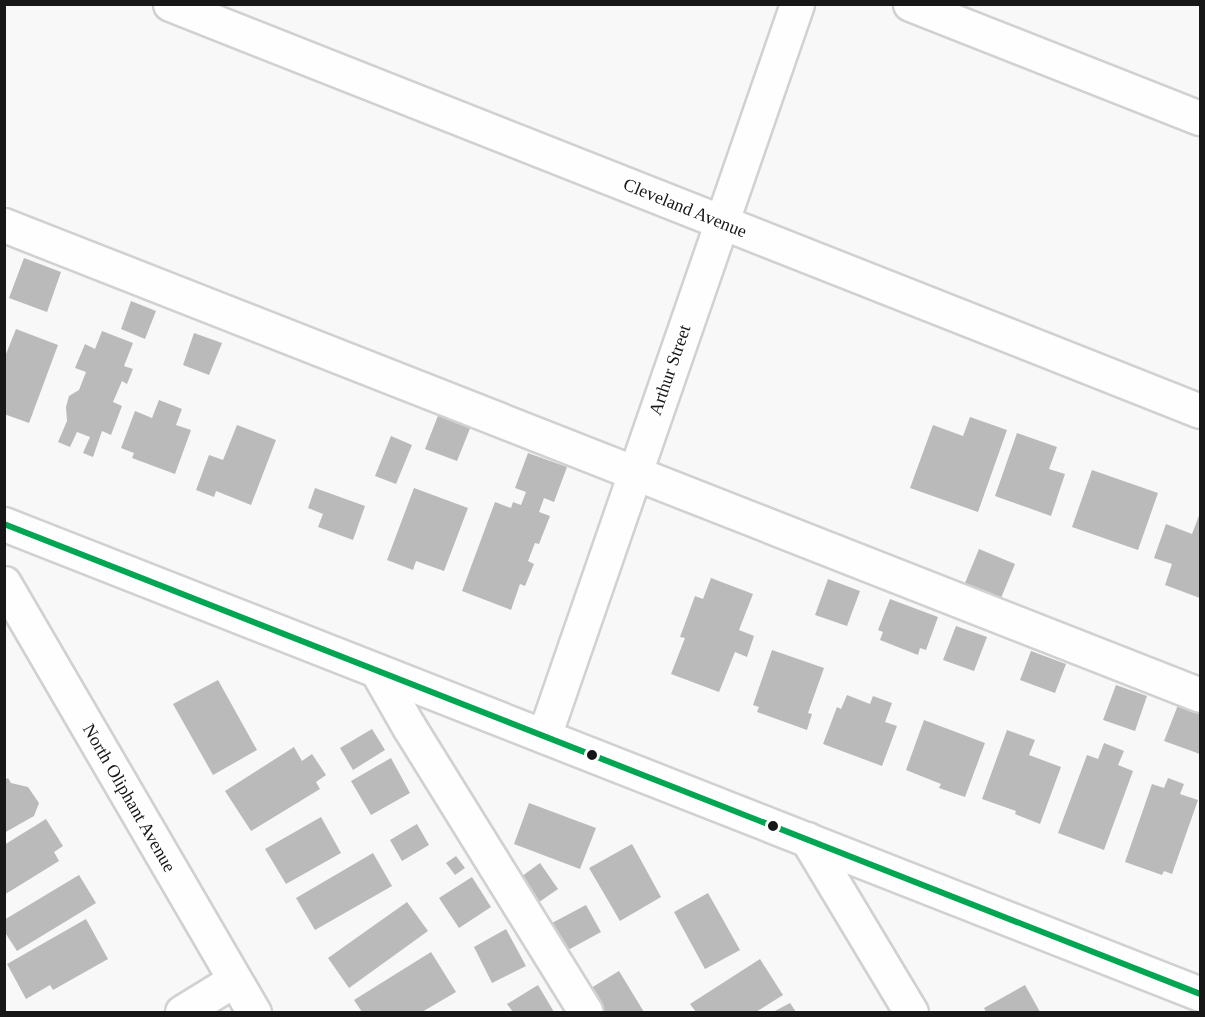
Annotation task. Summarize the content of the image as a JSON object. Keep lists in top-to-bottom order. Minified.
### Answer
{"streets":{"street":["Cleveland Avenue","Arthur Street","North Oliphant Avenue"]},"crossings":[["Cleveland Avenue","Arthur Street"]]}
